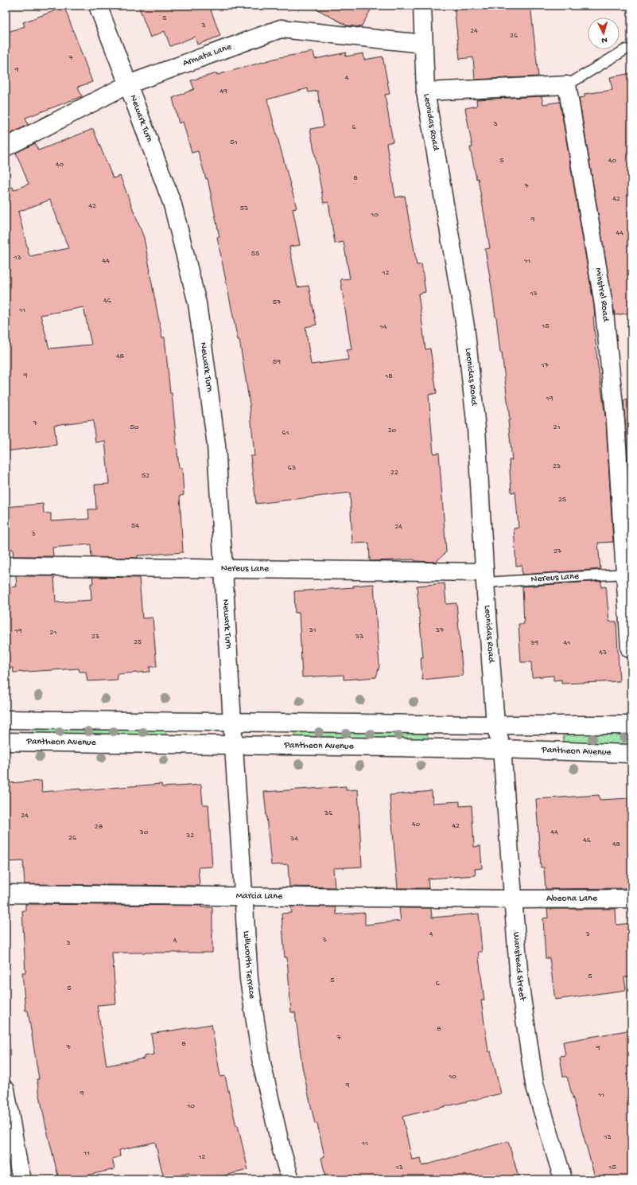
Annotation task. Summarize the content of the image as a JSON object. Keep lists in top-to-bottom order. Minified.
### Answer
{"streets":{"street":["Armata Lane","Newark Turn","Leonidas Road","Minstrel Road","Nereus Lane","Pantheon Avenue","Marcia Lane","Abeona Lane","Lullworth Terrace","Wanstead Street"]},"crossings":[["Armata Lane","Newark Turn"],["Armata Lane","Leonidas Road"],["Newark Turn","Nereus Lane"],["Newark Turn","Pantheon Avenue"],["Newark Turn","Lullworth Terrace"],["Leonidas Road","Nereus Lane"],["Leonidas Road","Pantheon Avenue"],["Leonidas Road","Wanstead Street"],["Minstrel Road","Nereus Lane"],["Pantheon Avenue","Lullworth Terrace"],["Pantheon Avenue","Wanstead Street"],["Marcia Lane","Abeona Lane"],["Marcia Lane","Lullworth Terrace"],["Marcia Lane","Wanstead Street"],["Abeona Lane","Wanstead Street"]],"house_numbers":["5","3","24","26","7","9","4","49","3","6","51","5","40","40","8","7","42","42","53","10","9","44","55","13","44","11","12","13","46","57","11","15","14","48","59","17","9","18","19","7","50","21","20","61","23","63","22","52","25","54","24","3","27","31","37","19","21","23","33","25","39","41","43","36","24","40","42","28","30","44","32","26","34","46","48","4","3","3","4","3","5","5","6","5","8","7","8","7","9","10","9","9","11","10","13","11","11","12","13","15"],"north":"bottom"}
